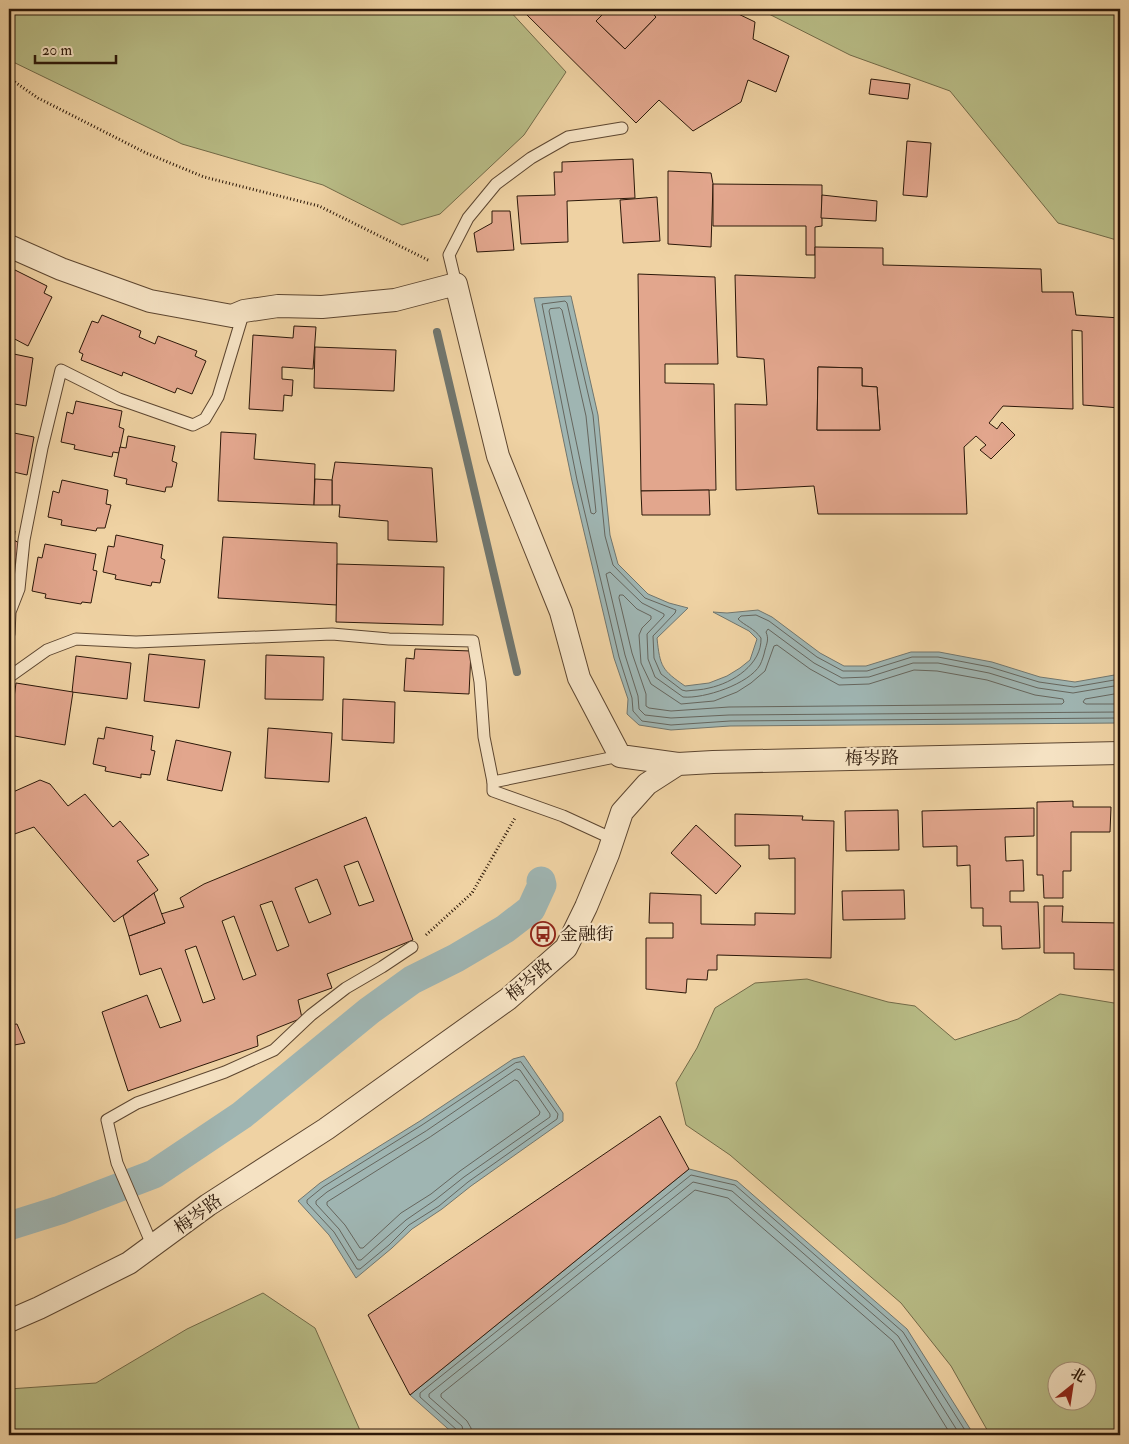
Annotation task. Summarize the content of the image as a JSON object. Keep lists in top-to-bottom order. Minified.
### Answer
{"streets":{"street":["梅岑路"]},"places":{"bus stop":["金融街"]},"scale_bar":"20 m","north":"top right"}
